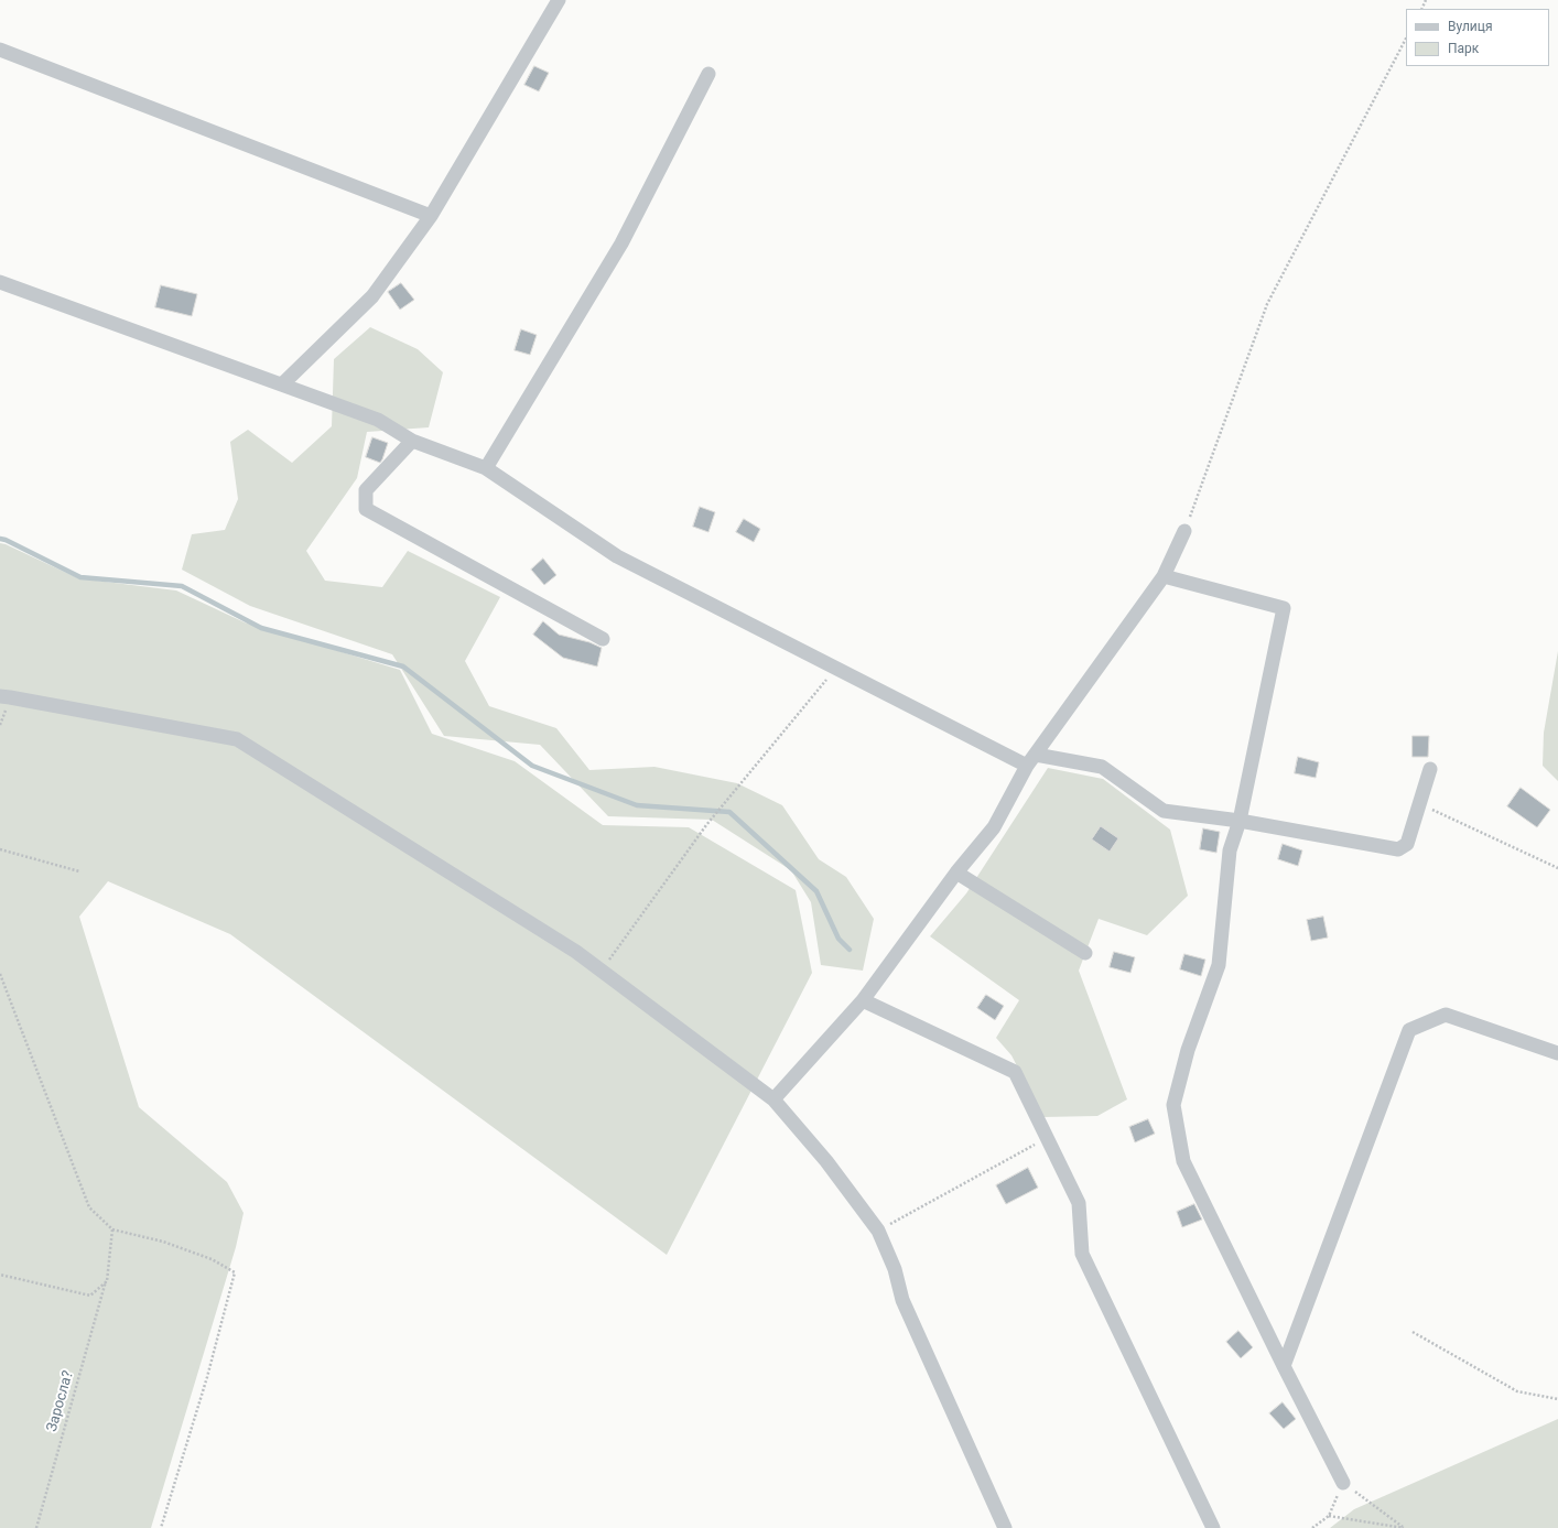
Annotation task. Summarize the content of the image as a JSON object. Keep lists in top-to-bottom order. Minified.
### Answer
{"streets":{"path":["Заросла?"]},"legend":["Вулиця","Парк"]}
